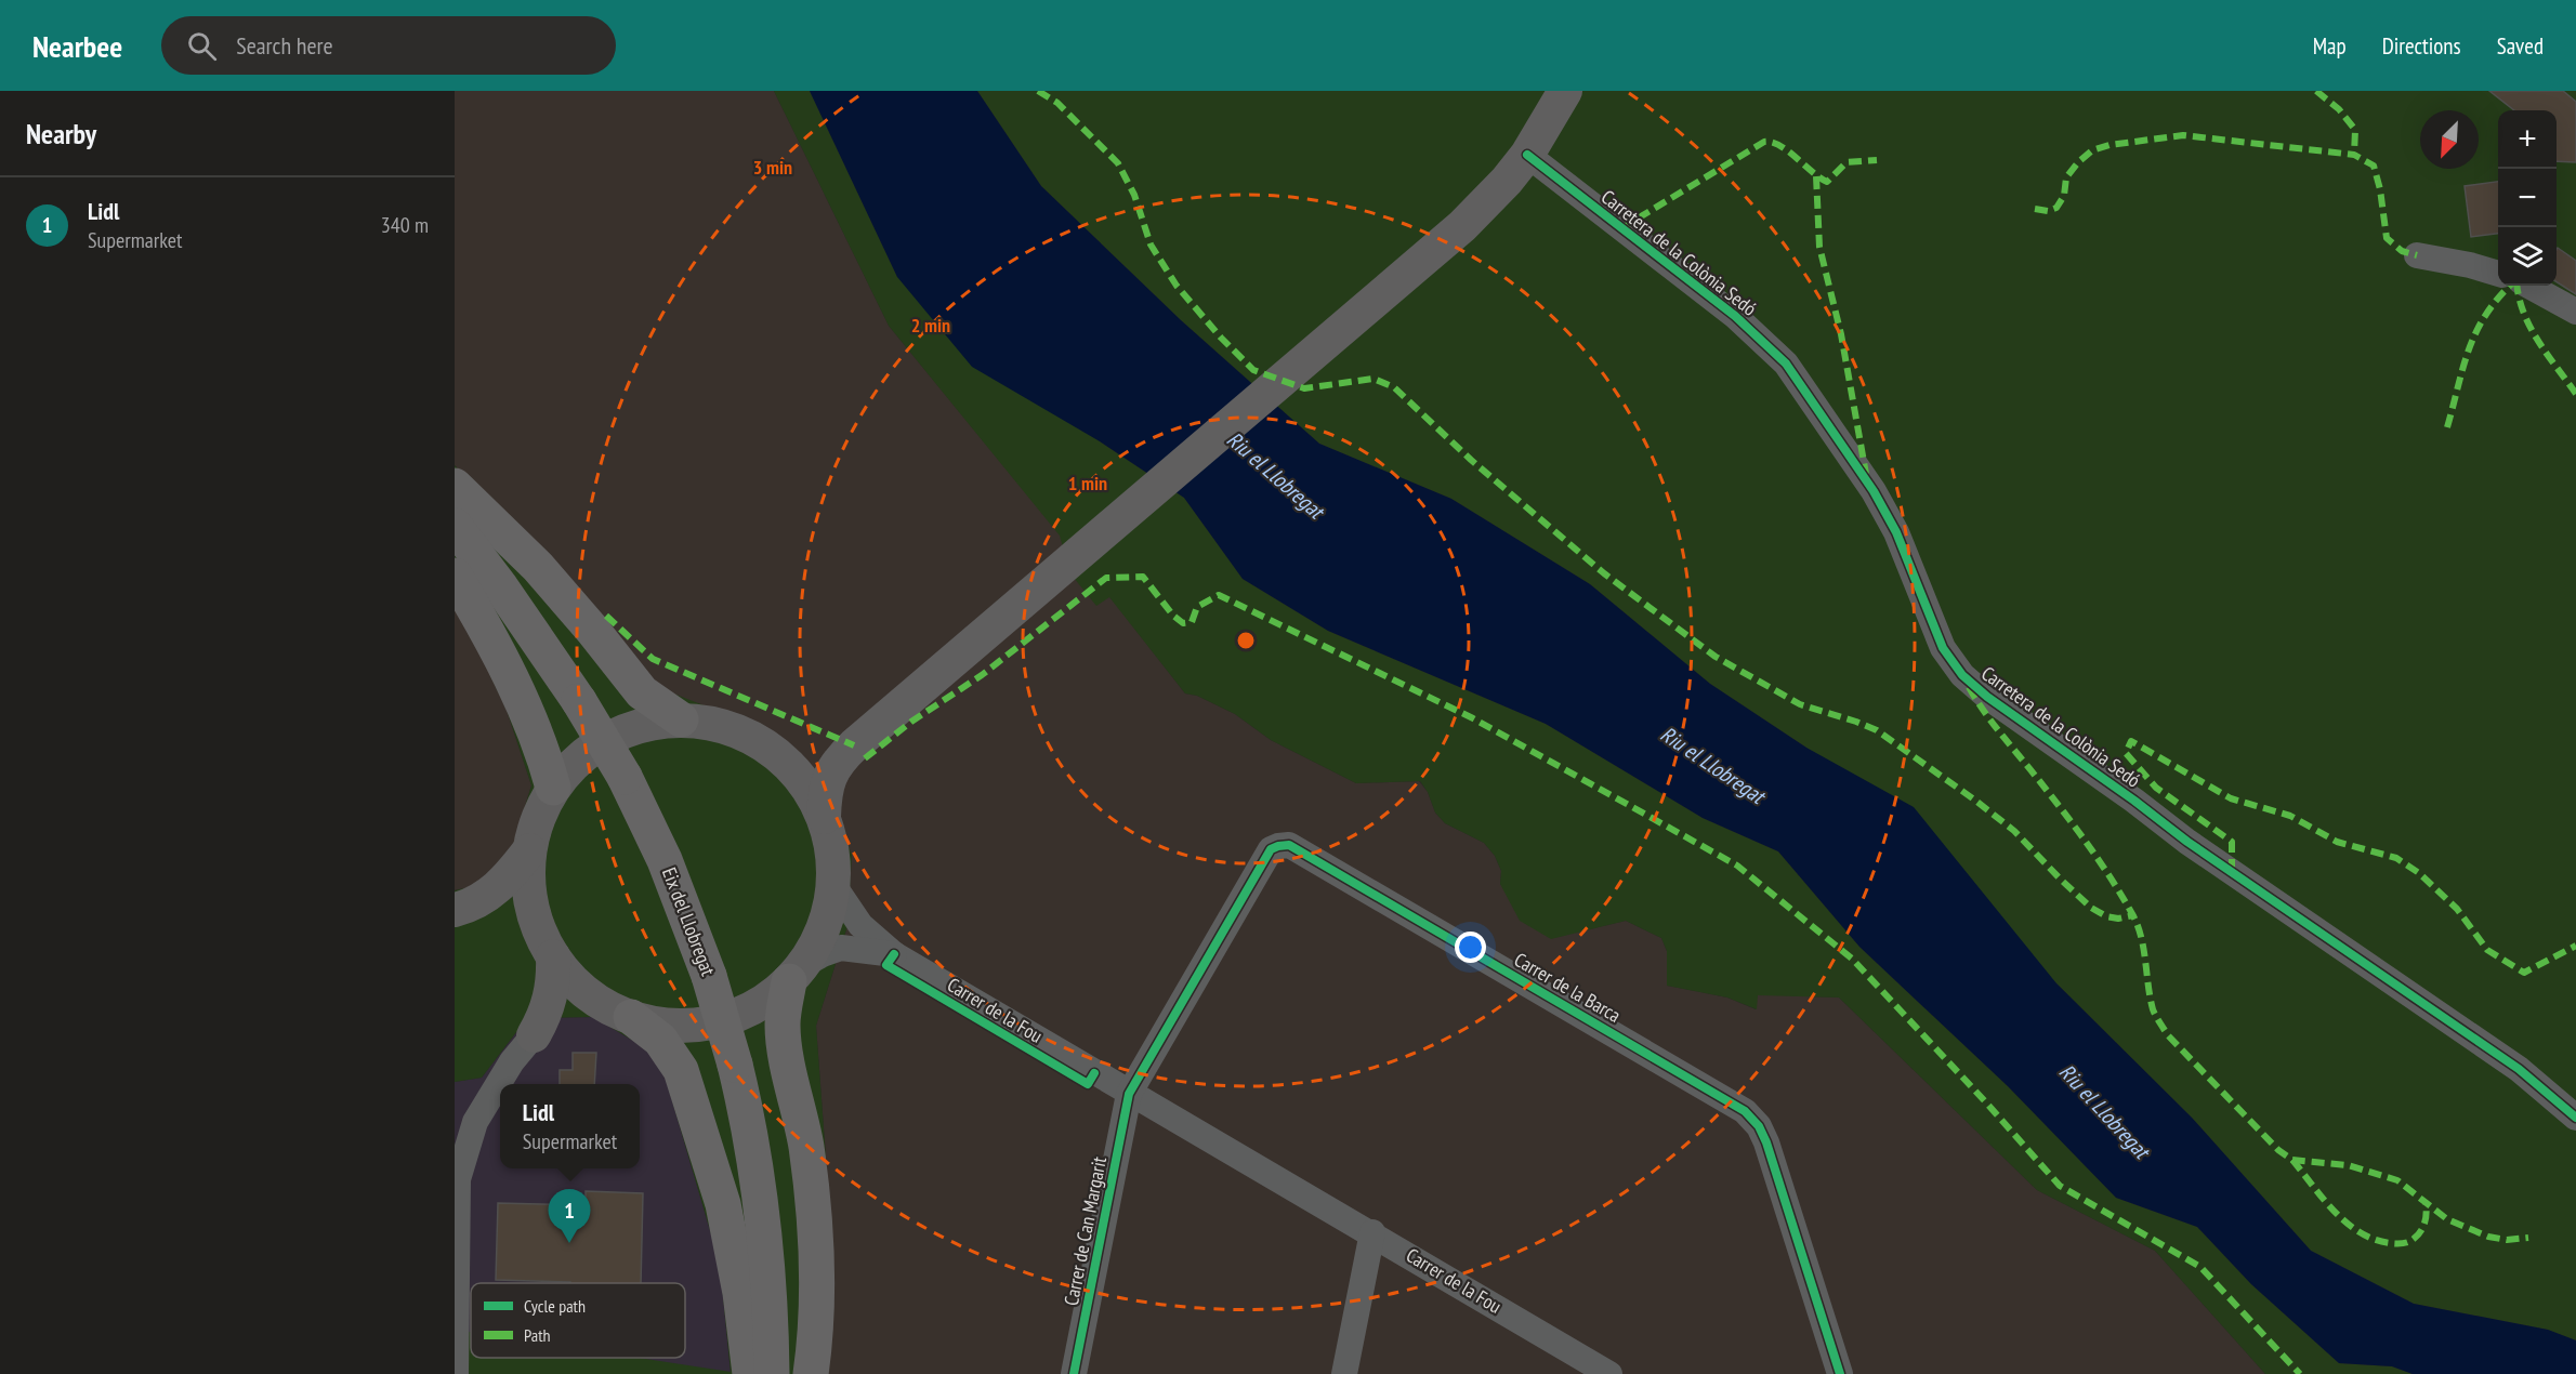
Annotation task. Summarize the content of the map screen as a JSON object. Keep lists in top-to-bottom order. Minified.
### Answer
{"streets":{"highway":["Eix del Llobregat"],"street":["Carretera de la Colònia Sedó","Carrer de la Barca","Carrer de la Fou","Carrer de Can Margarit"]},"crossings":[["Carrer de la Barca","Carrer de la Fou"],["Carrer de la Barca","Carrer de Can Margarit"],["Carrer de la Fou","Carrer de Can Margarit"]],"water":["Riu el Llobregat"],"legend":["Cycle path","Path"],"north":"bottom left","page":{"header":"Nearbee","search":"Search here","nav":["Map","Directions","Saved"],"heading":"Nearby","map_buttons":["+","−"],"list":[{"mark":"1","name":"Lidl","note":"Supermarket","value":"340 m"}],"popup":["Lidl","Supermarket"],"pins":"1"},"rings":["3 min","2 min","1 min"]}
